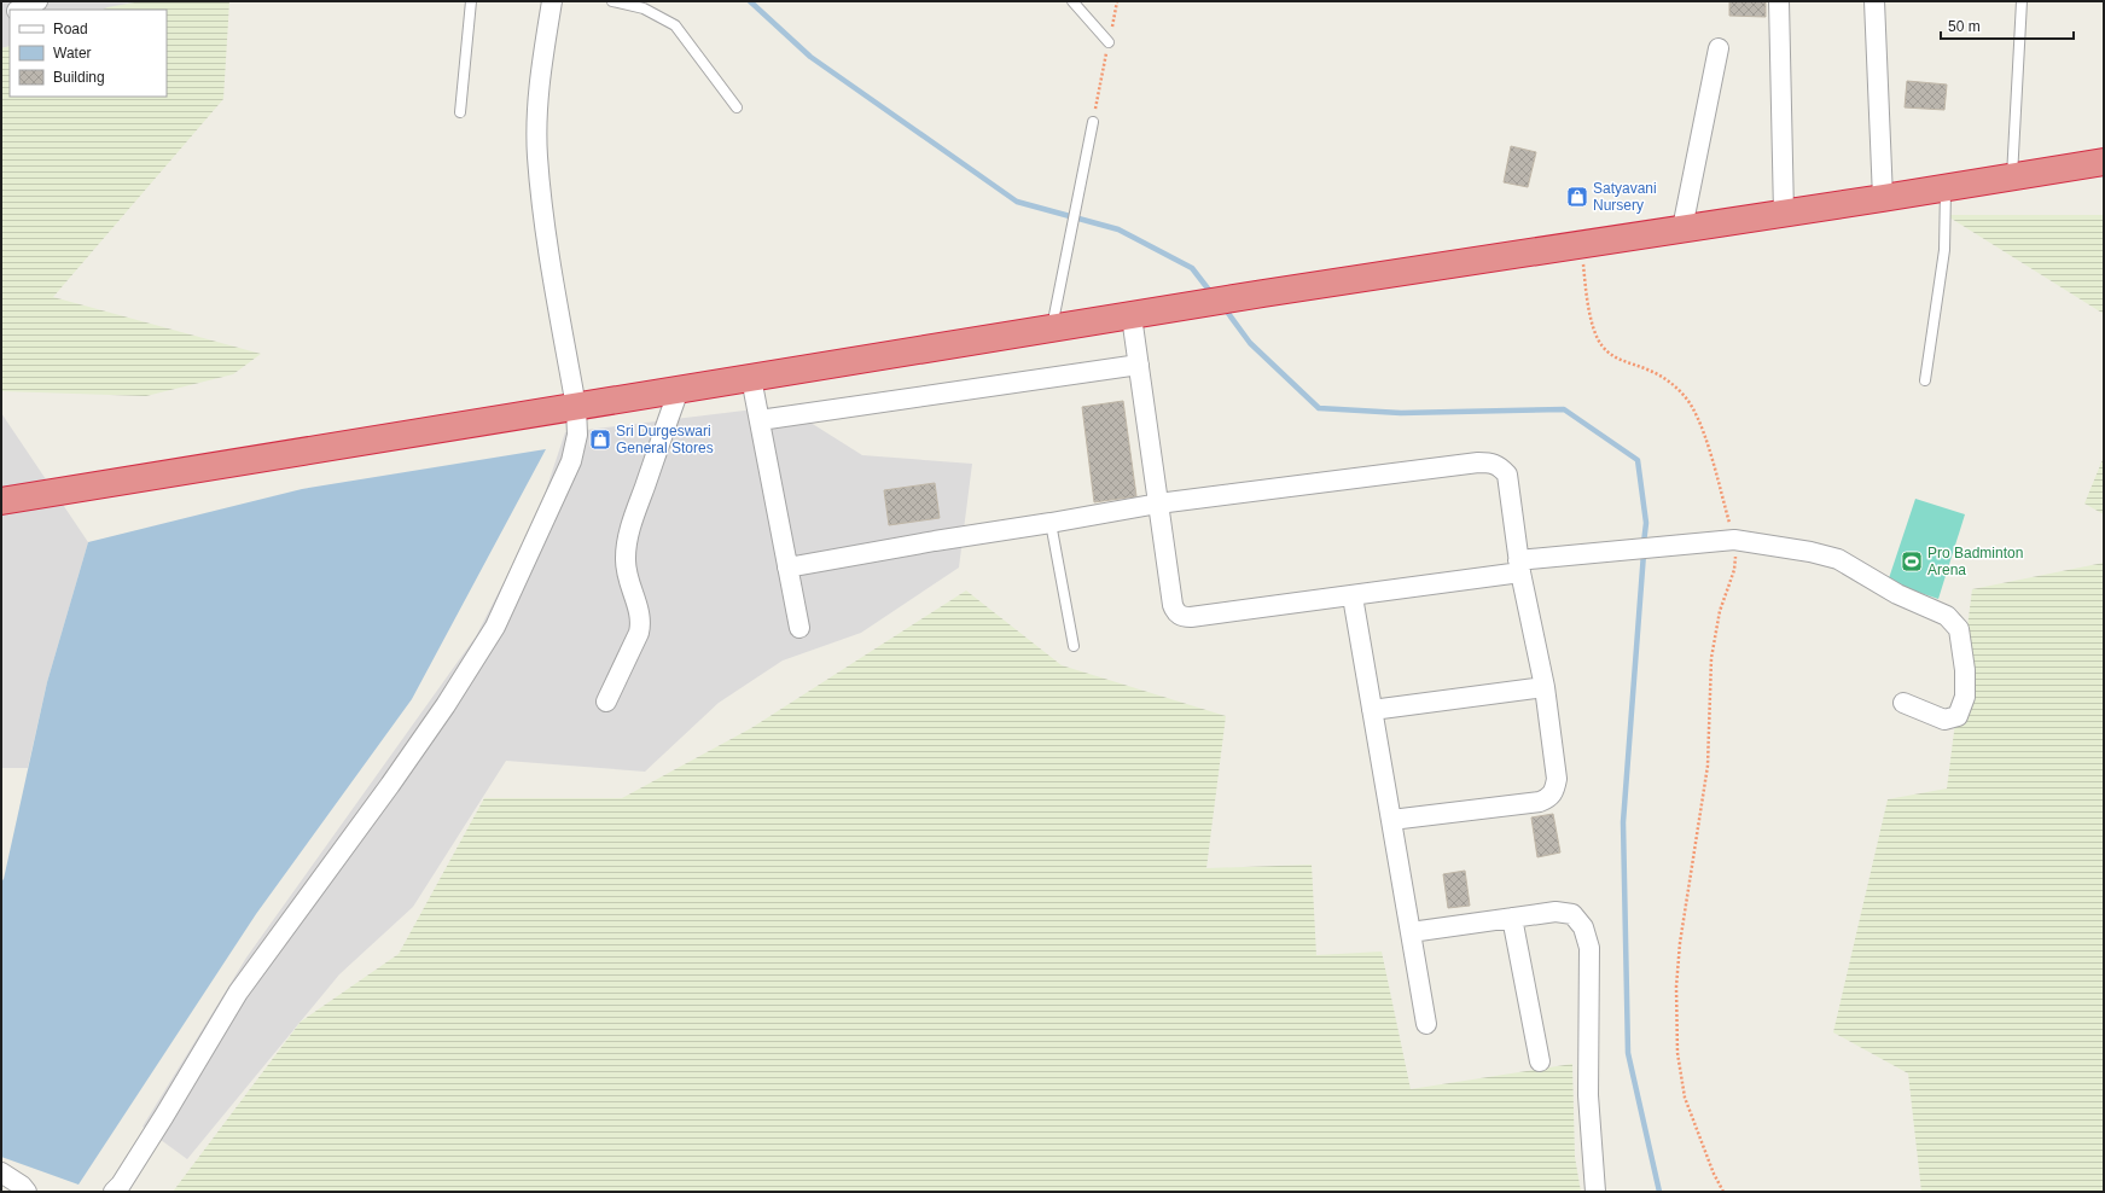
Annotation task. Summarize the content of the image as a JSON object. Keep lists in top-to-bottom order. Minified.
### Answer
{"places":{"shop":["Satyavani Nursery","Sri Durgeswari General Stores"],"sports":["Pro Badminton Arena"]},"legend":["Road","Water","Building"],"scale_bar":"50 m"}
